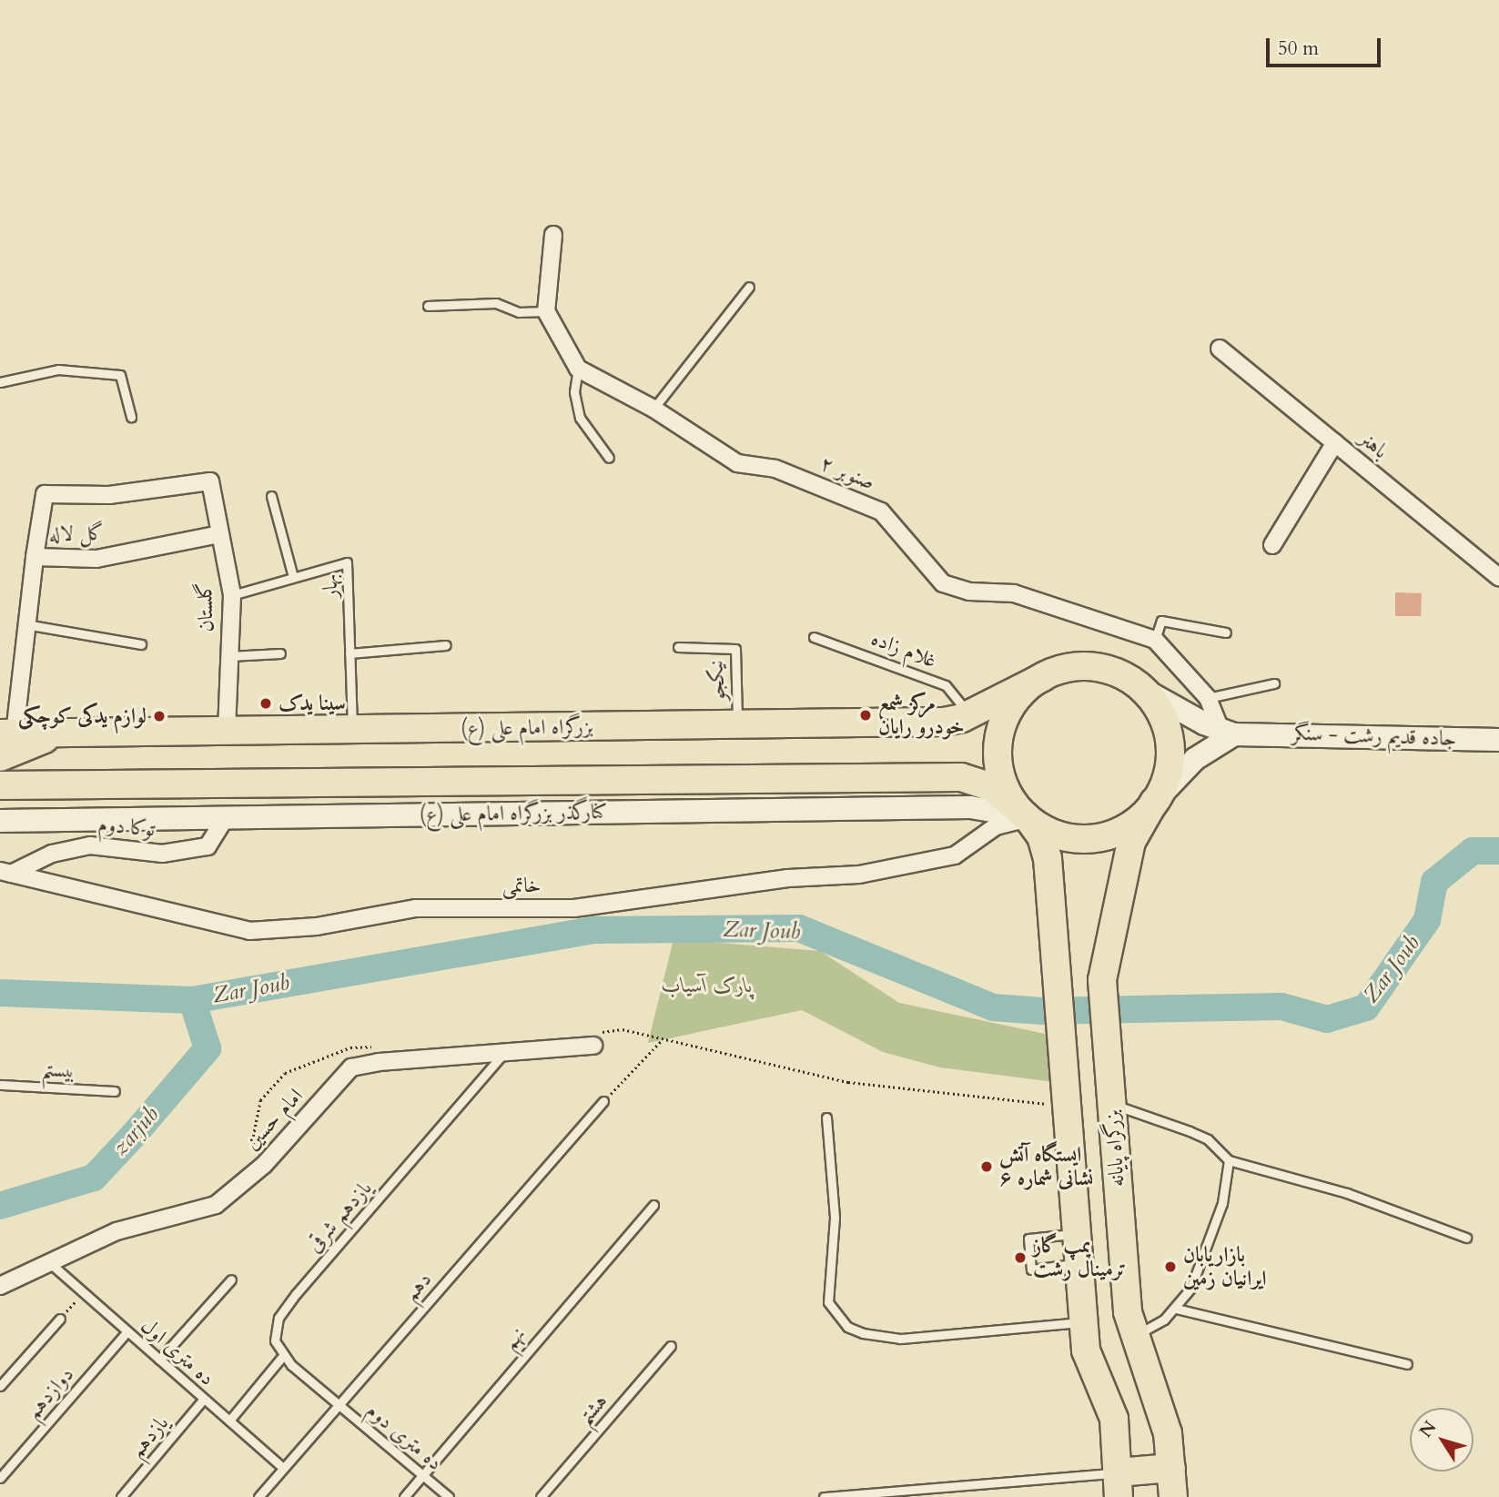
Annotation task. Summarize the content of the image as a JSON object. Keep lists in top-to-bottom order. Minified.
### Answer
{"streets":{"highway":["بزرگراه امام علی (ع)","بزرگراه پایانه"],"main road":["جاده قدیم رشت - سنگر","کنارگذر بزرگراه امام علی (ع)"],"street":["باهنر","صنوبر ۲","گل لاله","گلستان","توکا دوم","خاتمی","امام حسین"],"lane":["بهار","غلام زاده","نیکجو","بیستم","یازدهم شرقی","دهم","نهم","ده متری اول","دوازدهم","هشتم","یازدهم","ده متری دوم"]},"crossings":[["صنوبر ۲","جاده قدیم رشت - سنگر"],["گل لاله","گلستان"],["گل لاله","بزرگراه امام علی (ع)"],["بهار","گلستان"],["بهار","بزرگراه امام علی (ع)"],["گلستان","بزرگراه امام علی (ع)"],["غلام زاده","بزرگراه امام علی (ع)"],["نیکجو","بزرگراه امام علی (ع)"],["بزرگراه امام علی (ع)","کنارگذر بزرگراه امام علی (ع)"],["بزرگراه امام علی (ع)","خاتمی"],["بزرگراه امام علی (ع)","بزرگراه پایانه"],["کنارگذر بزرگراه امام علی (ع)","توکا دوم"],["کنارگذر بزرگراه امام علی (ع)","خاتمی"],["کنارگذر بزرگراه امام علی (ع)","بزرگراه پایانه"],["توکا دوم","خاتمی"],["خاتمی","بزرگراه پایانه"],["امام حسین","یازدهم شرقی"],["امام حسین","ده متری اول"],["دهم","ده متری اول"],["دهم","ده متری دوم"],["نهم","ده متری دوم"],["ده متری اول","دوازدهم"],["ده متری اول","یازدهم"]],"water":["Zar Joub","zarjub"],"parks":["پارک آسیاب"],"places":["سینا یدک","مرکز شمع خودرو رایان","لوازم یدکی کوچکی","ایستگاه آتش نشانی شماره ۶","پمپ گاز ترمینال رشت","بازاریابان ایرانیان زمین"],"scale_bar":"50 m","north":"top left"}
